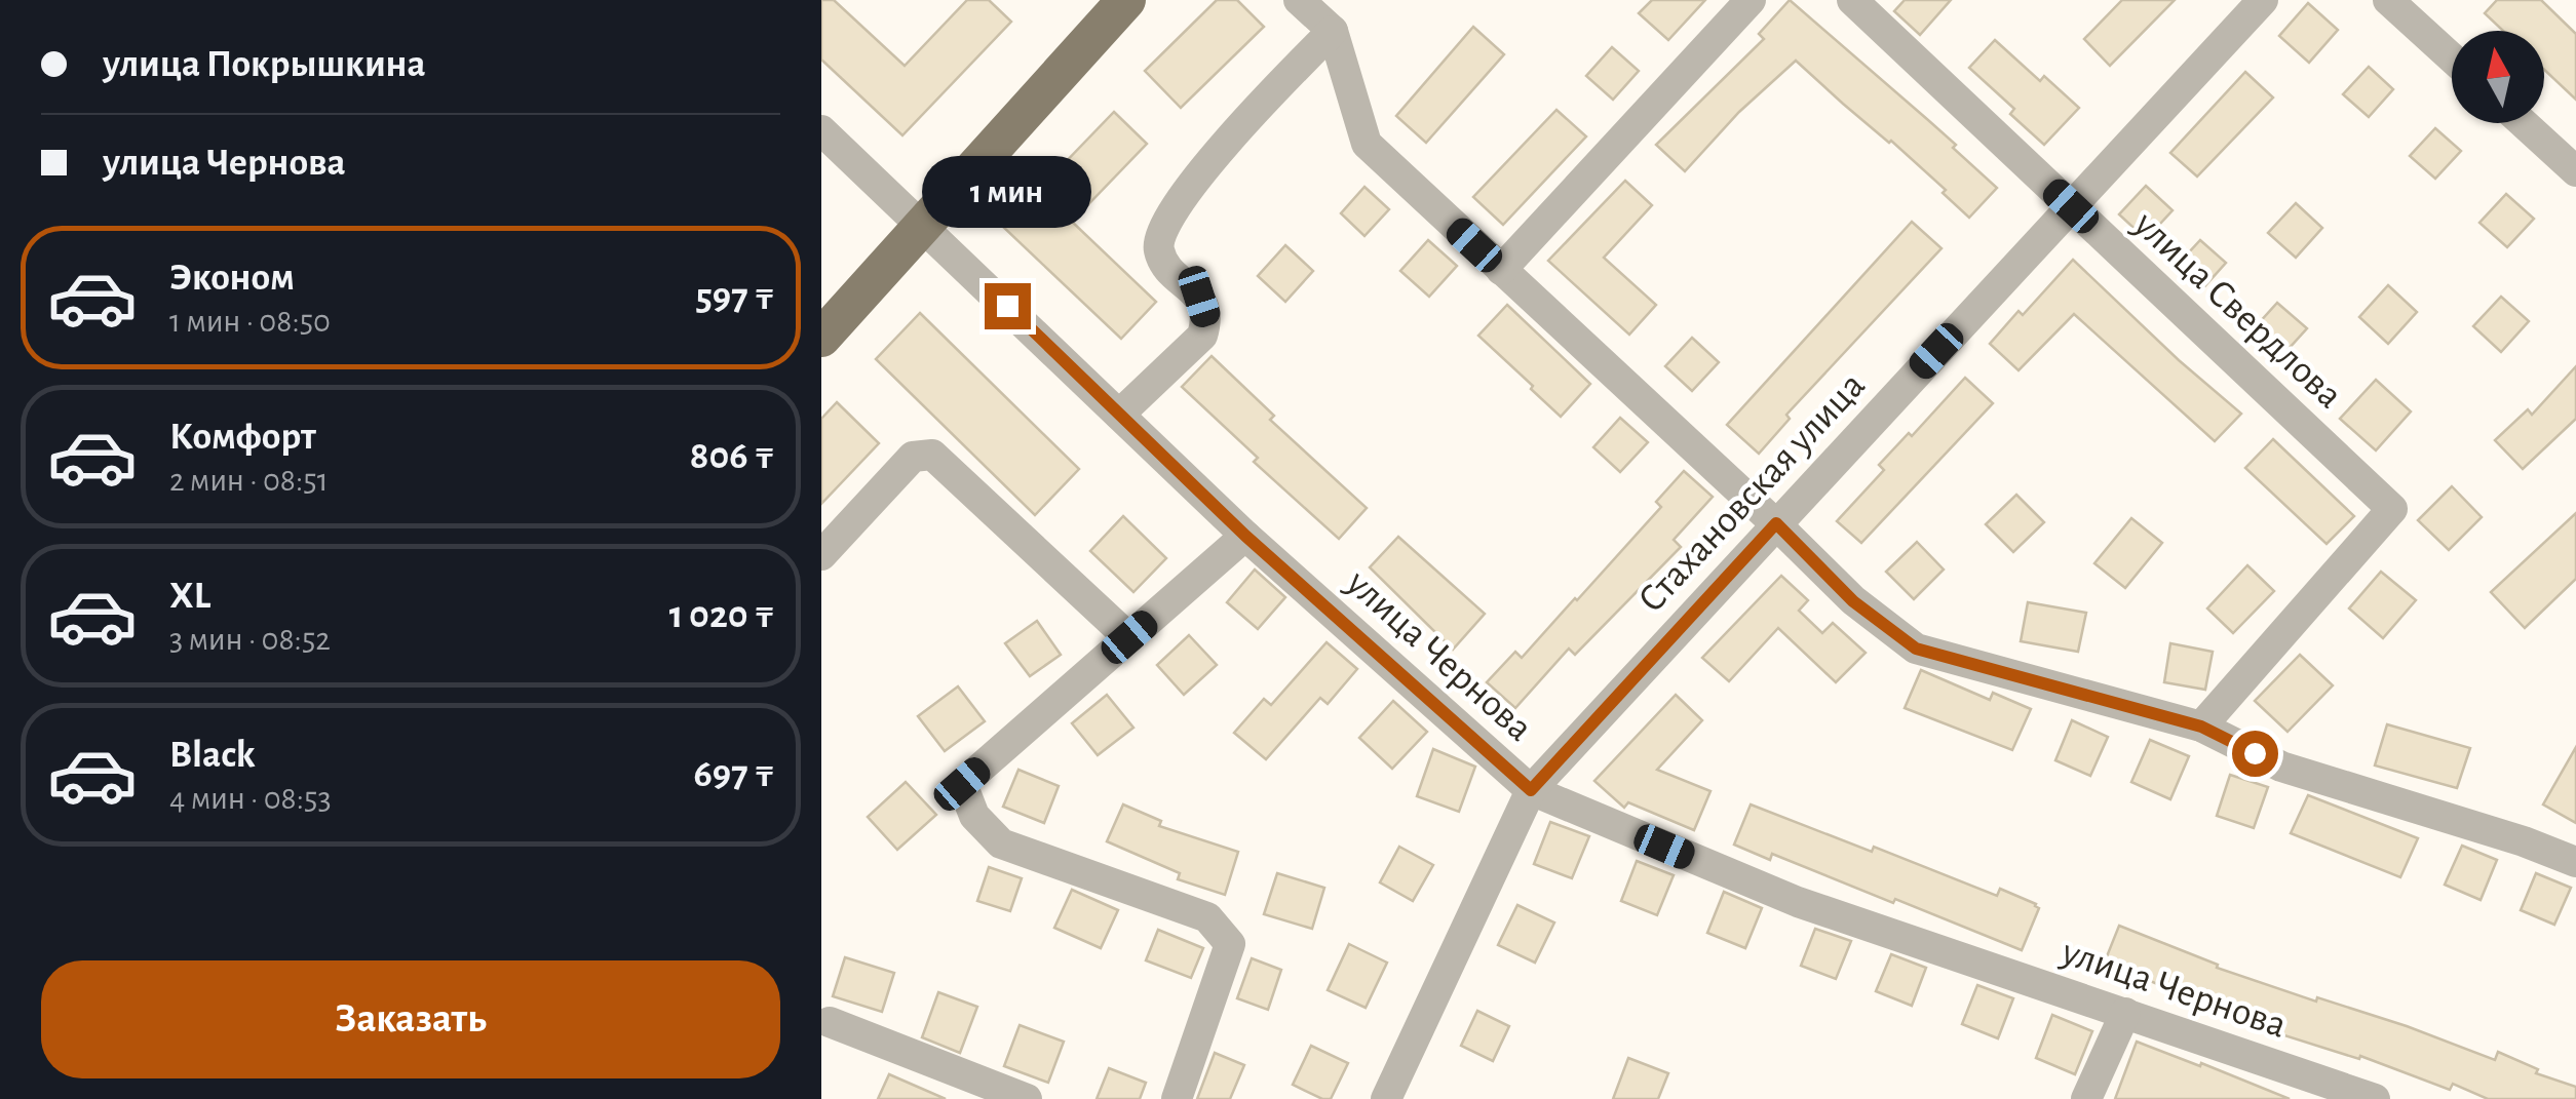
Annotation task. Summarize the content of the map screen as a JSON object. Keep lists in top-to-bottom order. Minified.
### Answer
{"streets":{"street":["улица Свердлова","Стахановская улица","улица Чернова"]},"crossings":[["улица Свердлова","Стахановская улица"],["Стахановская улица","улица Чернова"]],"north":"top","page":{"banner":["улица Покрышкина","улица Чернова"],"bubble":"1 мин","list":[{"name":"Эконом","note":"1 мин · 08:50","value":"597 ₸"},{"name":"Комфорт","note":"2 мин · 08:51","value":"806 ₸"},{"name":"XL","note":"3 мин · 08:52","value":"1 020 ₸"},{"name":"Black","note":"4 мин · 08:53","value":"697 ₸"}],"buttons":"Заказать"}}
